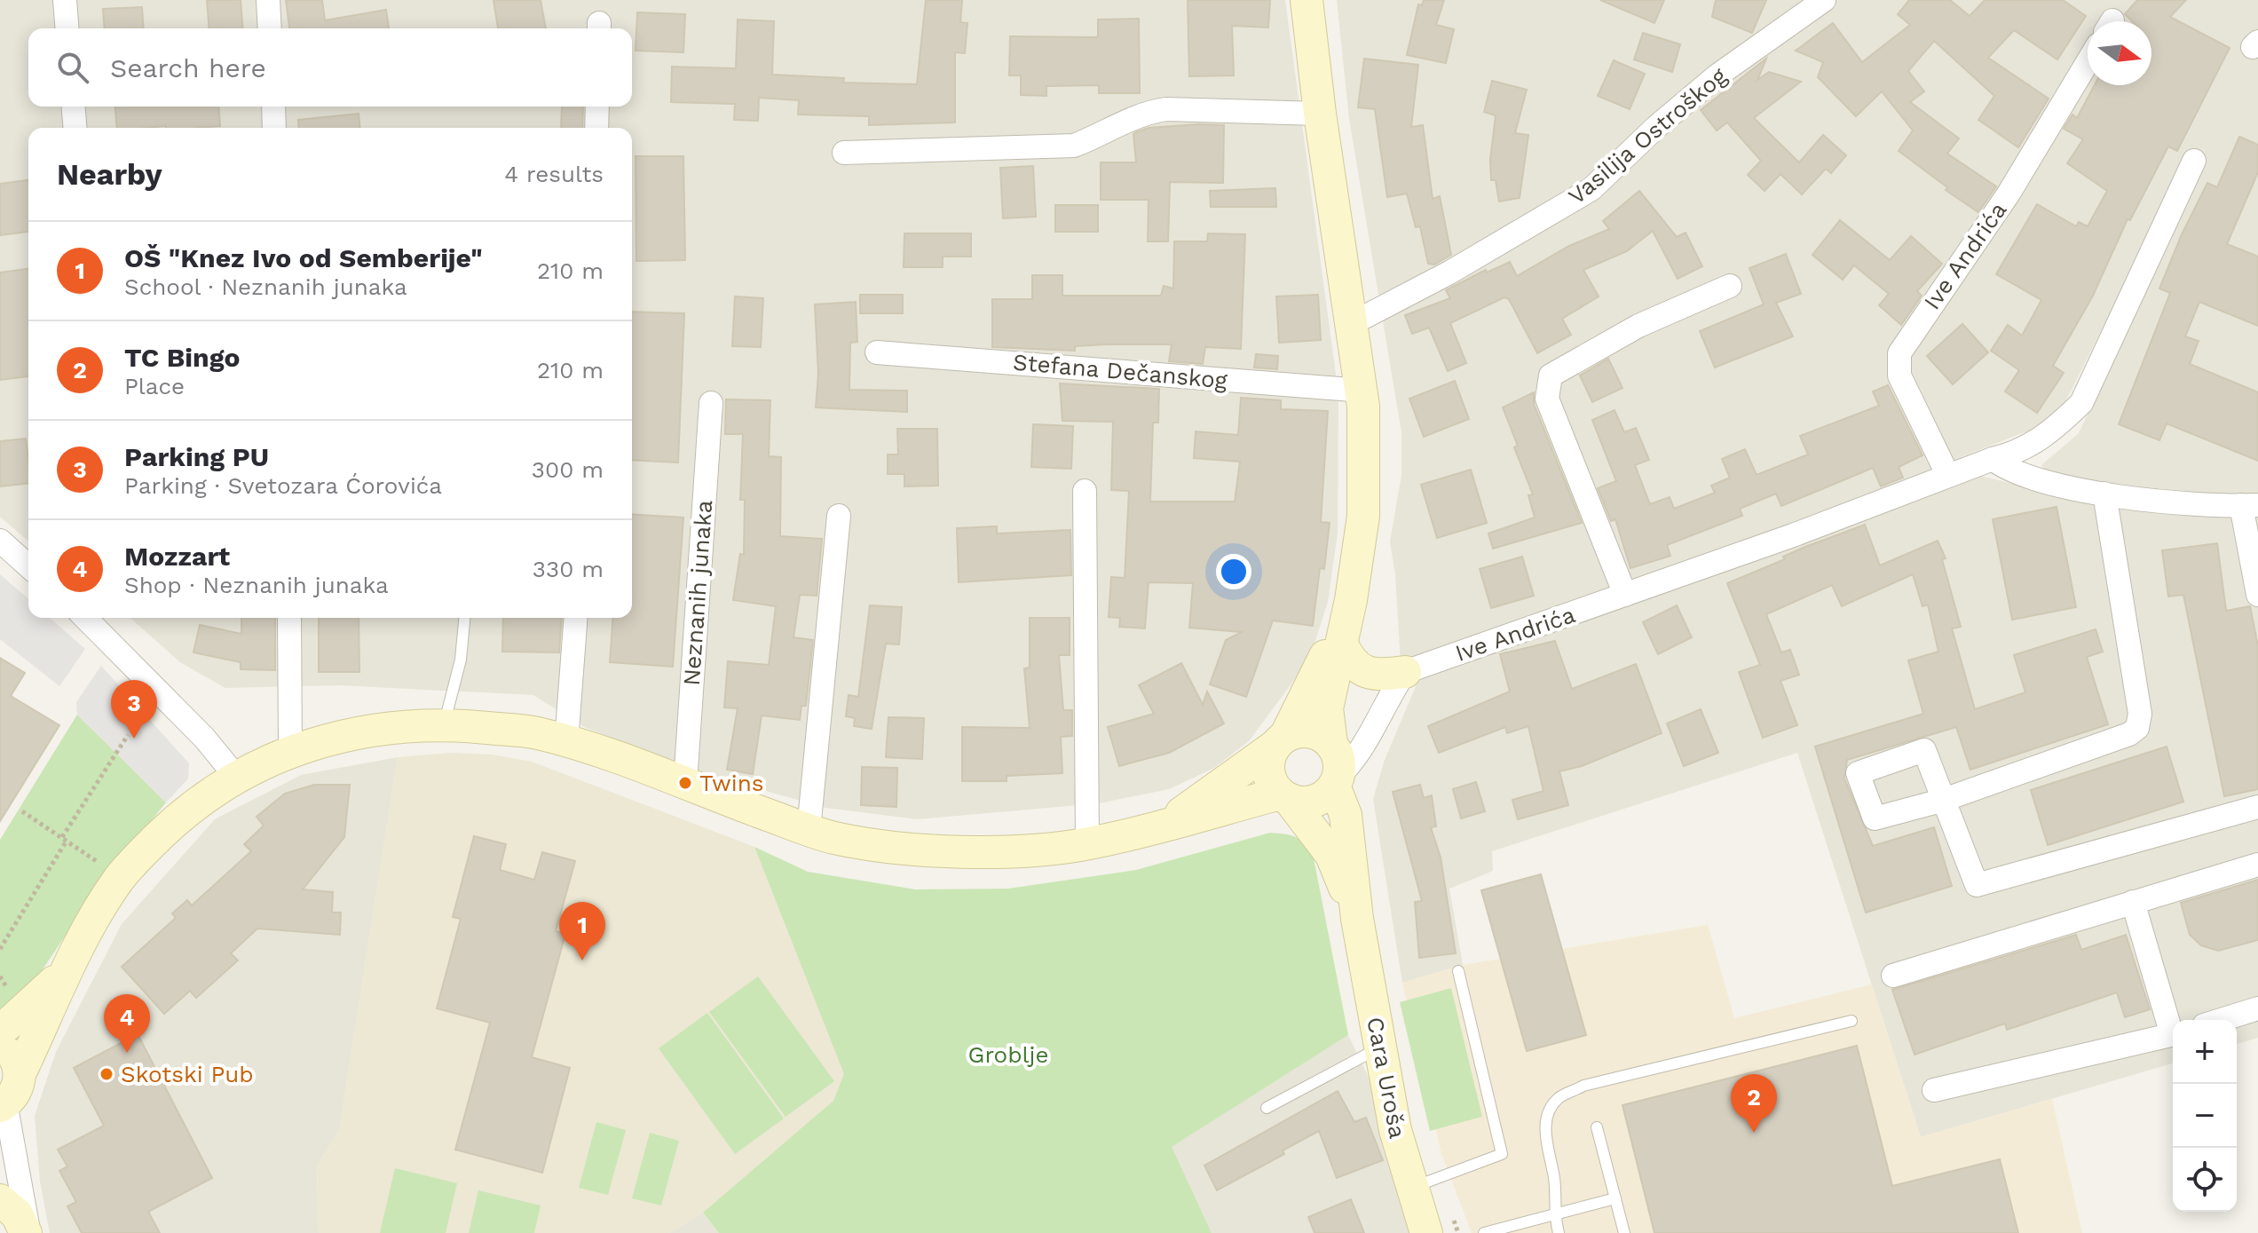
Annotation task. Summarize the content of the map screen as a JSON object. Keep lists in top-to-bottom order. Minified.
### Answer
{"streets":{"main road":["Cara Uroša"],"street":["Vasilija Ostroškog","Ive Andrića","Stefana Dečanskog","Neznanih junaka"]},"parks":["Groblje"],"places":["Twins","Skotski Pub"],"north":"right","page":{"search":"Search here","heading":["Nearby","4 results"],"list":[{"mark":"1","name":"OŠ \"Knez Ivo od Semberije\"","note":"School · Neznanih junaka","value":"210 m"},{"mark":"2","name":"TC Bingo","note":"Place","value":"210 m"},{"mark":"3","name":"Parking PU","note":"Parking · Svetozara Ćorovića","value":"300 m"},{"mark":"4","name":"Mozzart","note":"Shop · Neznanih junaka","value":"330 m"}],"pins":["3","1","4","2"],"map_buttons":["+","−"]}}
